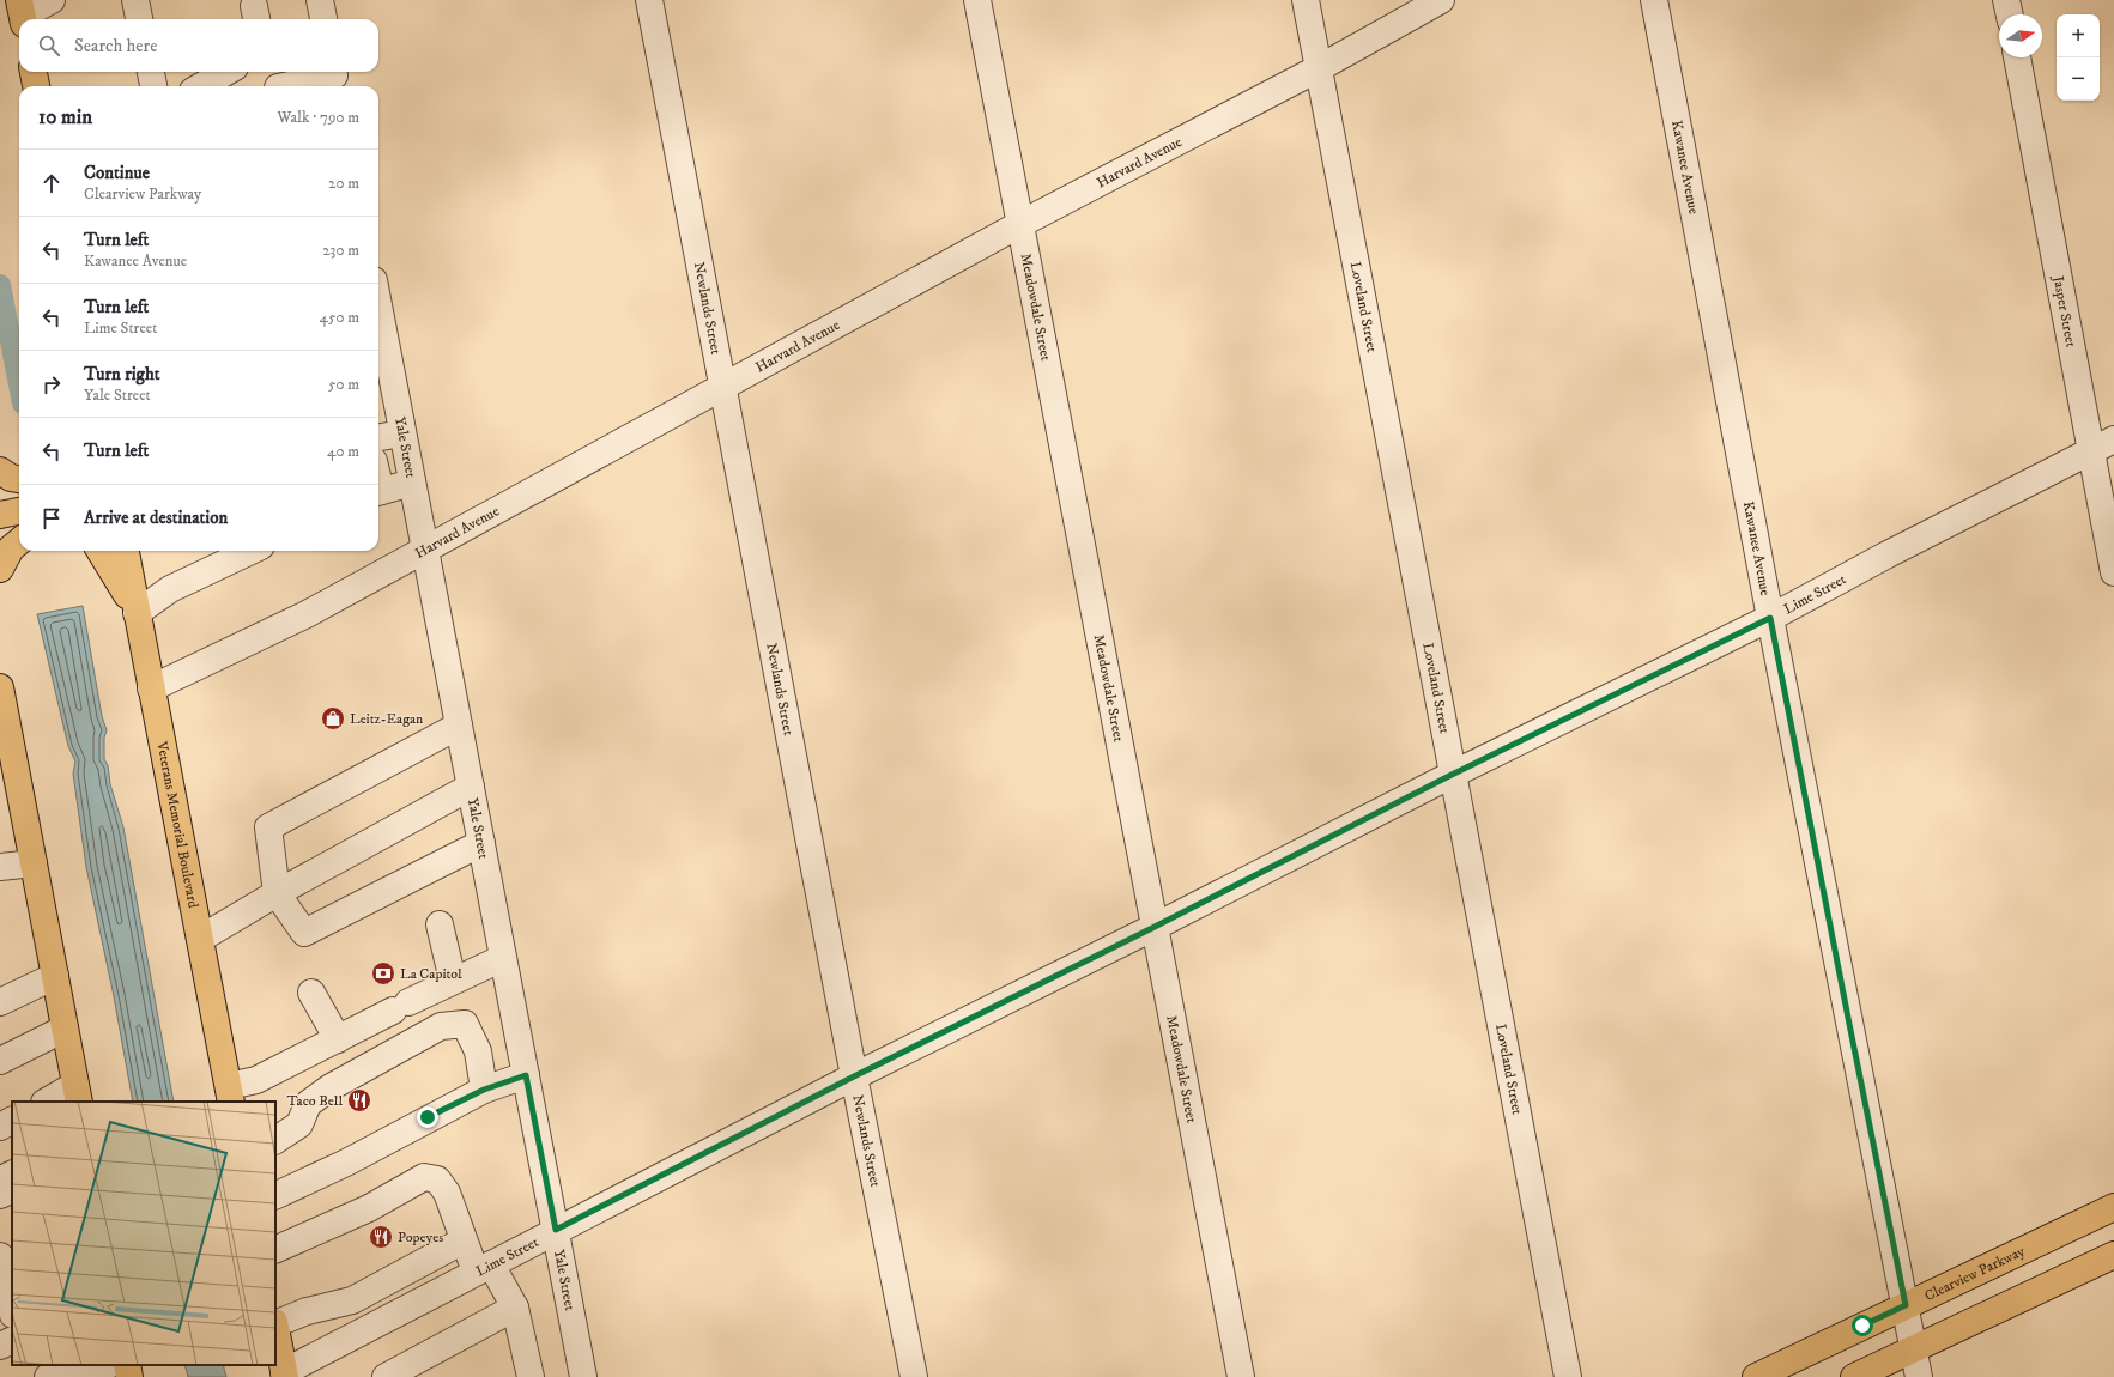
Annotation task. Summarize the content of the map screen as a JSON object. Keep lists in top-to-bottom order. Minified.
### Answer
{"streets":{"main road":["Veterans Memorial Boulevard","Clearview Parkway"],"street":["Harvard Avenue","Kawanee Avenue","Newlands Street","Meadowdale Street","Loveland Street","Jasper Street","Yale Street","Lime Street"]},"crossings":[["Harvard Avenue","Newlands Street"],["Harvard Avenue","Meadowdale Street"],["Harvard Avenue","Loveland Street"],["Harvard Avenue","Yale Street"],["Harvard Avenue","Veterans Memorial Boulevard"],["Kawanee Avenue","Lime Street"],["Kawanee Avenue","Clearview Parkway"],["Newlands Street","Lime Street"],["Meadowdale Street","Lime Street"],["Loveland Street","Lime Street"],["Jasper Street","Lime Street"],["Yale Street","Lime Street"]],"places":{"shop":["Leitz-Eagan"],"bank":["La Capitol"],"restaurant":["Taco Bell","Popeyes"]},"north":"right","page":{"map_buttons":["+","−"],"search":"Search here","heading":["10 min","Walk · 790 m"],"list":[["Continue","Clearview Parkway","20 m"],["Turn left","Kawanee Avenue","230 m"],["Turn left","Lime Street","450 m"],["Turn right","Yale Street","50 m"],["Turn left","40 m"],"Arrive at destination"]}}
